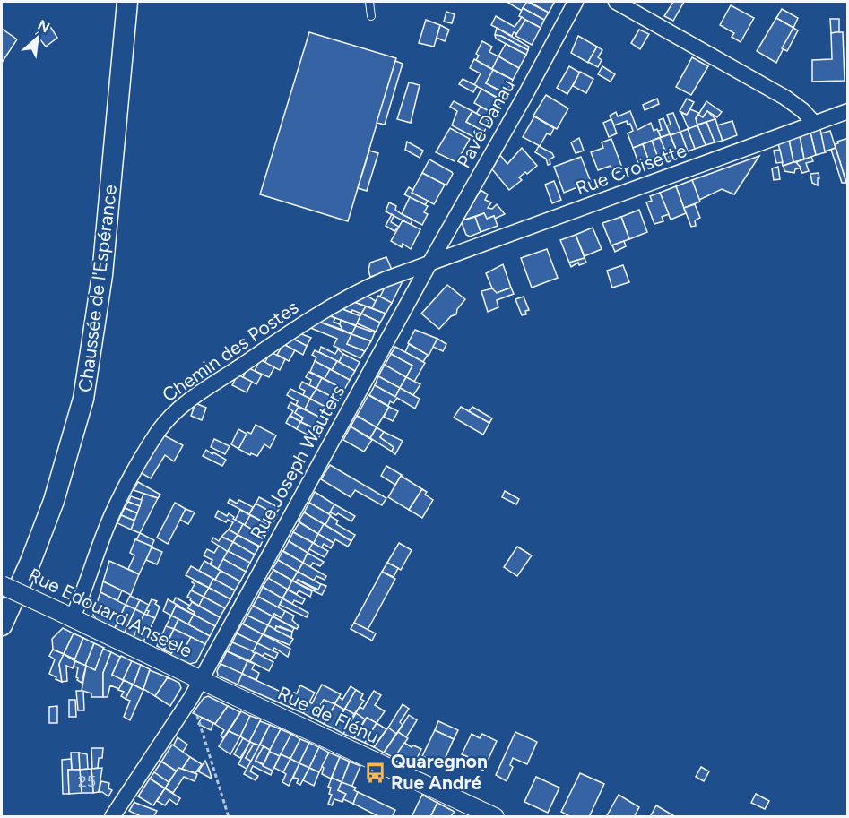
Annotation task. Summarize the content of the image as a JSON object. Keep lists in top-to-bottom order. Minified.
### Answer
{"streets":{"main road":["Chaussée de l'Espérance"],"street":["Pavé Danau","Rue Croisette","Chemin des Postes","Rue Joseph Wauters","Rue Edouard Anseele","Rue de Flénu"]},"crossings":[["Pavé Danau","Rue Croisette"],["Pavé Danau","Chemin des Postes"],["Pavé Danau","Rue Joseph Wauters"],["Rue Croisette","Chemin des Postes"],["Rue Croisette","Rue Joseph Wauters"],["Chemin des Postes","Rue Joseph Wauters"],["Chemin des Postes","Rue Edouard Anseele"],["Rue Joseph Wauters","Rue Edouard Anseele"],["Rue Joseph Wauters","Rue de Flénu"],["Rue Edouard Anseele","Rue de Flénu"]],"places":{"bus stop":["Quaregnon Rue André"]},"house_numbers":["25"],"north":"top right"}
